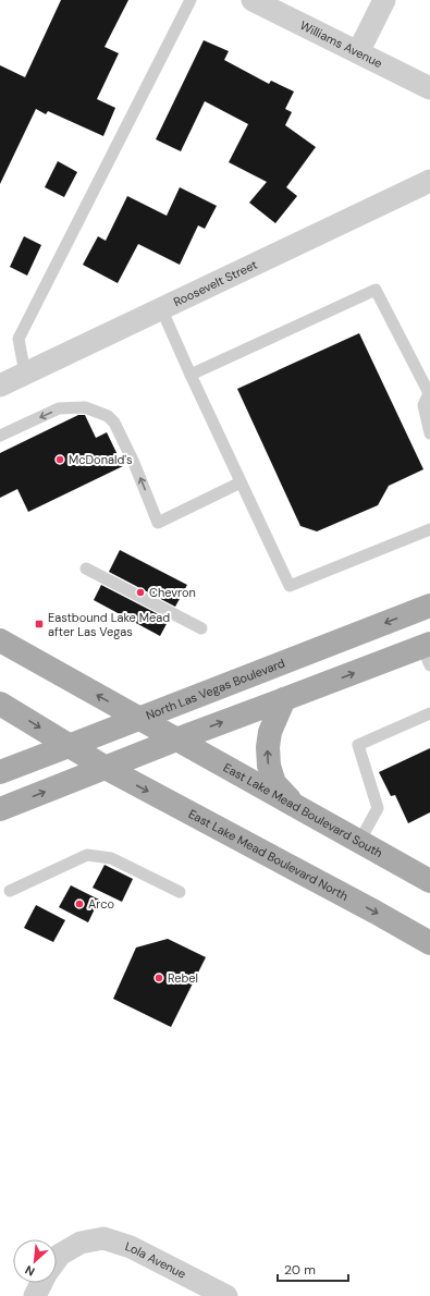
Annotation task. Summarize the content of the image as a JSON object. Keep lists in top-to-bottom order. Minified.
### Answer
{"streets":{"main road":["North Las Vegas Boulevard","East Lake Mead Boulevard South","East Lake Mead Boulevard North"],"street":["Williams Avenue","Roosevelt Street","Lola Avenue"]},"crossings":[["North Las Vegas Boulevard","East Lake Mead Boulevard South"],["North Las Vegas Boulevard","East Lake Mead Boulevard North"]],"one_way":["East Lake Mead Boulevard North"],"places":{"other":["McDonald's","Chevron","Arco","Rebel"],"transit":["Eastbound Lake Mead after Las Vegas"]},"scale_bar":"20 m","north":"bottom left"}
